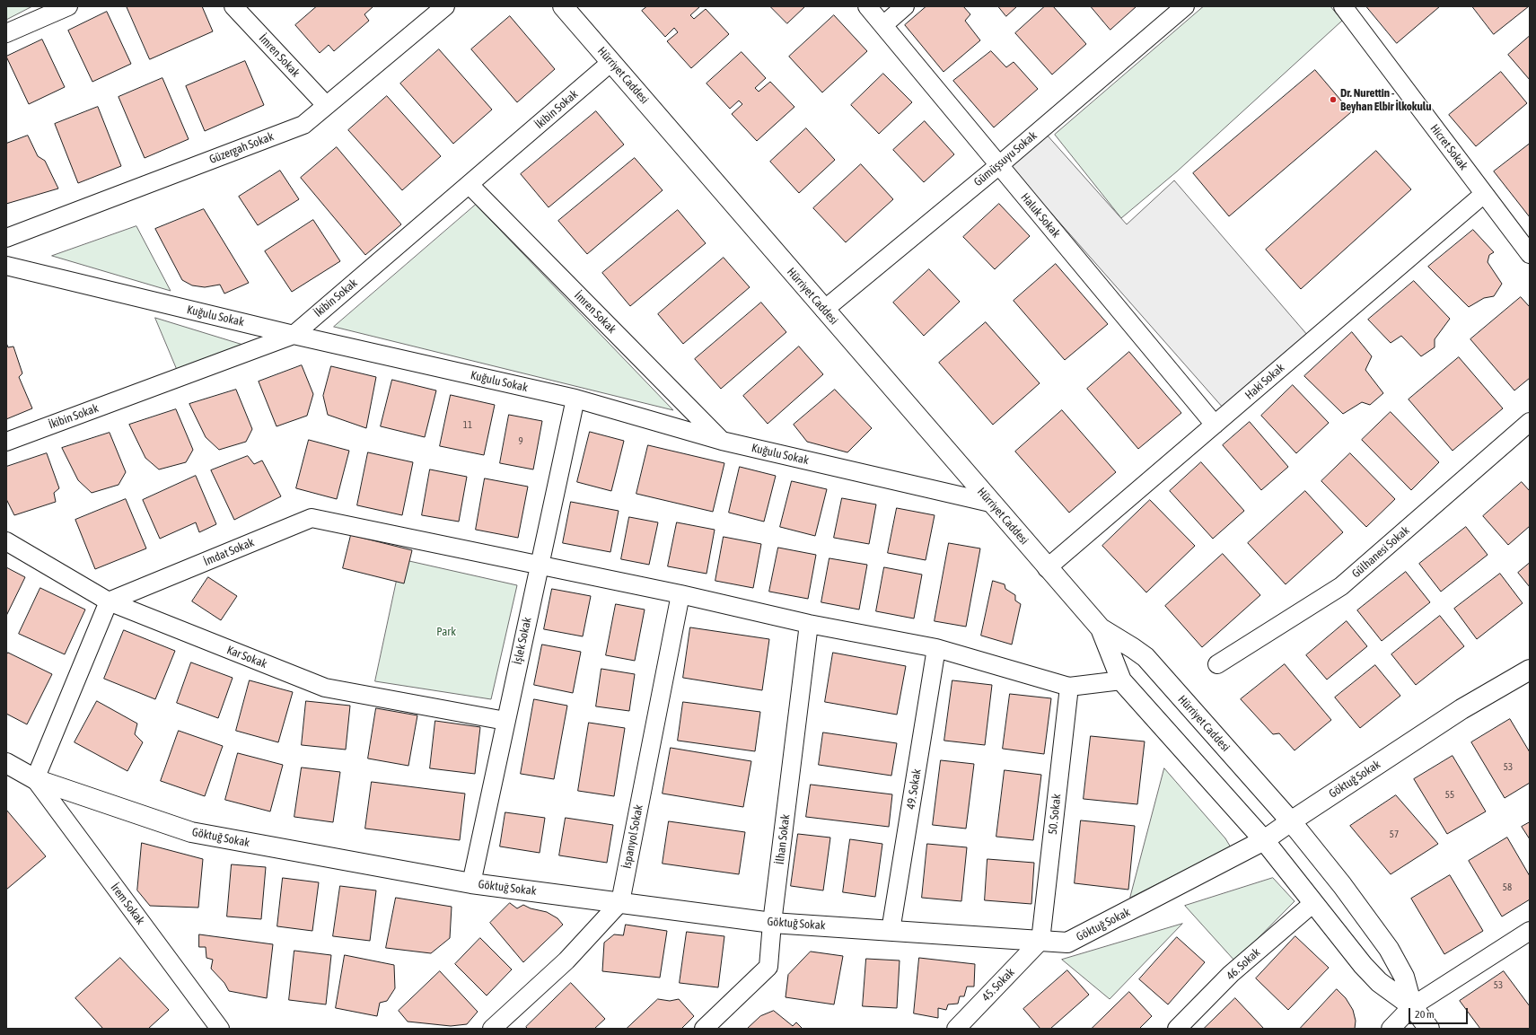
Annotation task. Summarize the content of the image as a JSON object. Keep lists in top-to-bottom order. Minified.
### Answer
{"streets":{"main road":["Hürriyet Caddesi","Göktuğ Sokak"],"street":["İmren Sokak","İkibin Sokak","Hicret Sokak","Güzergah Sokak","Gümüşsuyu Sokak","Haluk Sokak","Kuğulu Sokak","Haki Sokak","İmdat Sokak","Gülhanesi Sokak","İşlek Sokak","Kar Sokak","49. Sokak","50. Sokak","İspanyol Sokak","İlhan Sokak","İrem Sokak","46. Sokak","45. Sokak"]},"crossings":[["İmren Sokak","İkibin Sokak"],["İmren Sokak","Güzergah Sokak"],["İmren Sokak","Kuğulu Sokak"],["Hürriyet Caddesi","İkibin Sokak"],["Hürriyet Caddesi","Gümüşsuyu Sokak"],["Hürriyet Caddesi","Kuğulu Sokak"],["Hürriyet Caddesi","Haki Sokak"],["Hürriyet Caddesi","Göktuğ Sokak"],["İkibin Sokak","Kuğulu Sokak"],["Hicret Sokak","Haki Sokak"],["Gümüşsuyu Sokak","Haluk Sokak"],["Haluk Sokak","Haki Sokak"],["Kuğulu Sokak","İşlek Sokak"],["İmdat Sokak","İşlek Sokak"],["İmdat Sokak","Kar Sokak"],["İmdat Sokak","49. Sokak"],["İmdat Sokak","50. Sokak"],["İmdat Sokak","İspanyol Sokak"],["İmdat Sokak","İlhan Sokak"],["İşlek Sokak","Kar Sokak"],["İşlek Sokak","Göktuğ Sokak"],["Göktuğ Sokak","49. Sokak"],["Göktuğ Sokak","50. Sokak"],["Göktuğ Sokak","İspanyol Sokak"],["Göktuğ Sokak","İlhan Sokak"],["Göktuğ Sokak","İrem Sokak"],["Göktuğ Sokak","45. Sokak"],["50. Sokak","45. Sokak"]],"parks":["Park"],"places":["Dr. Nurettin - Beyhan Elbir İlkokulu"],"house_numbers":["11","9","53","55","57","58","53"],"scale_bar":"20 m"}
